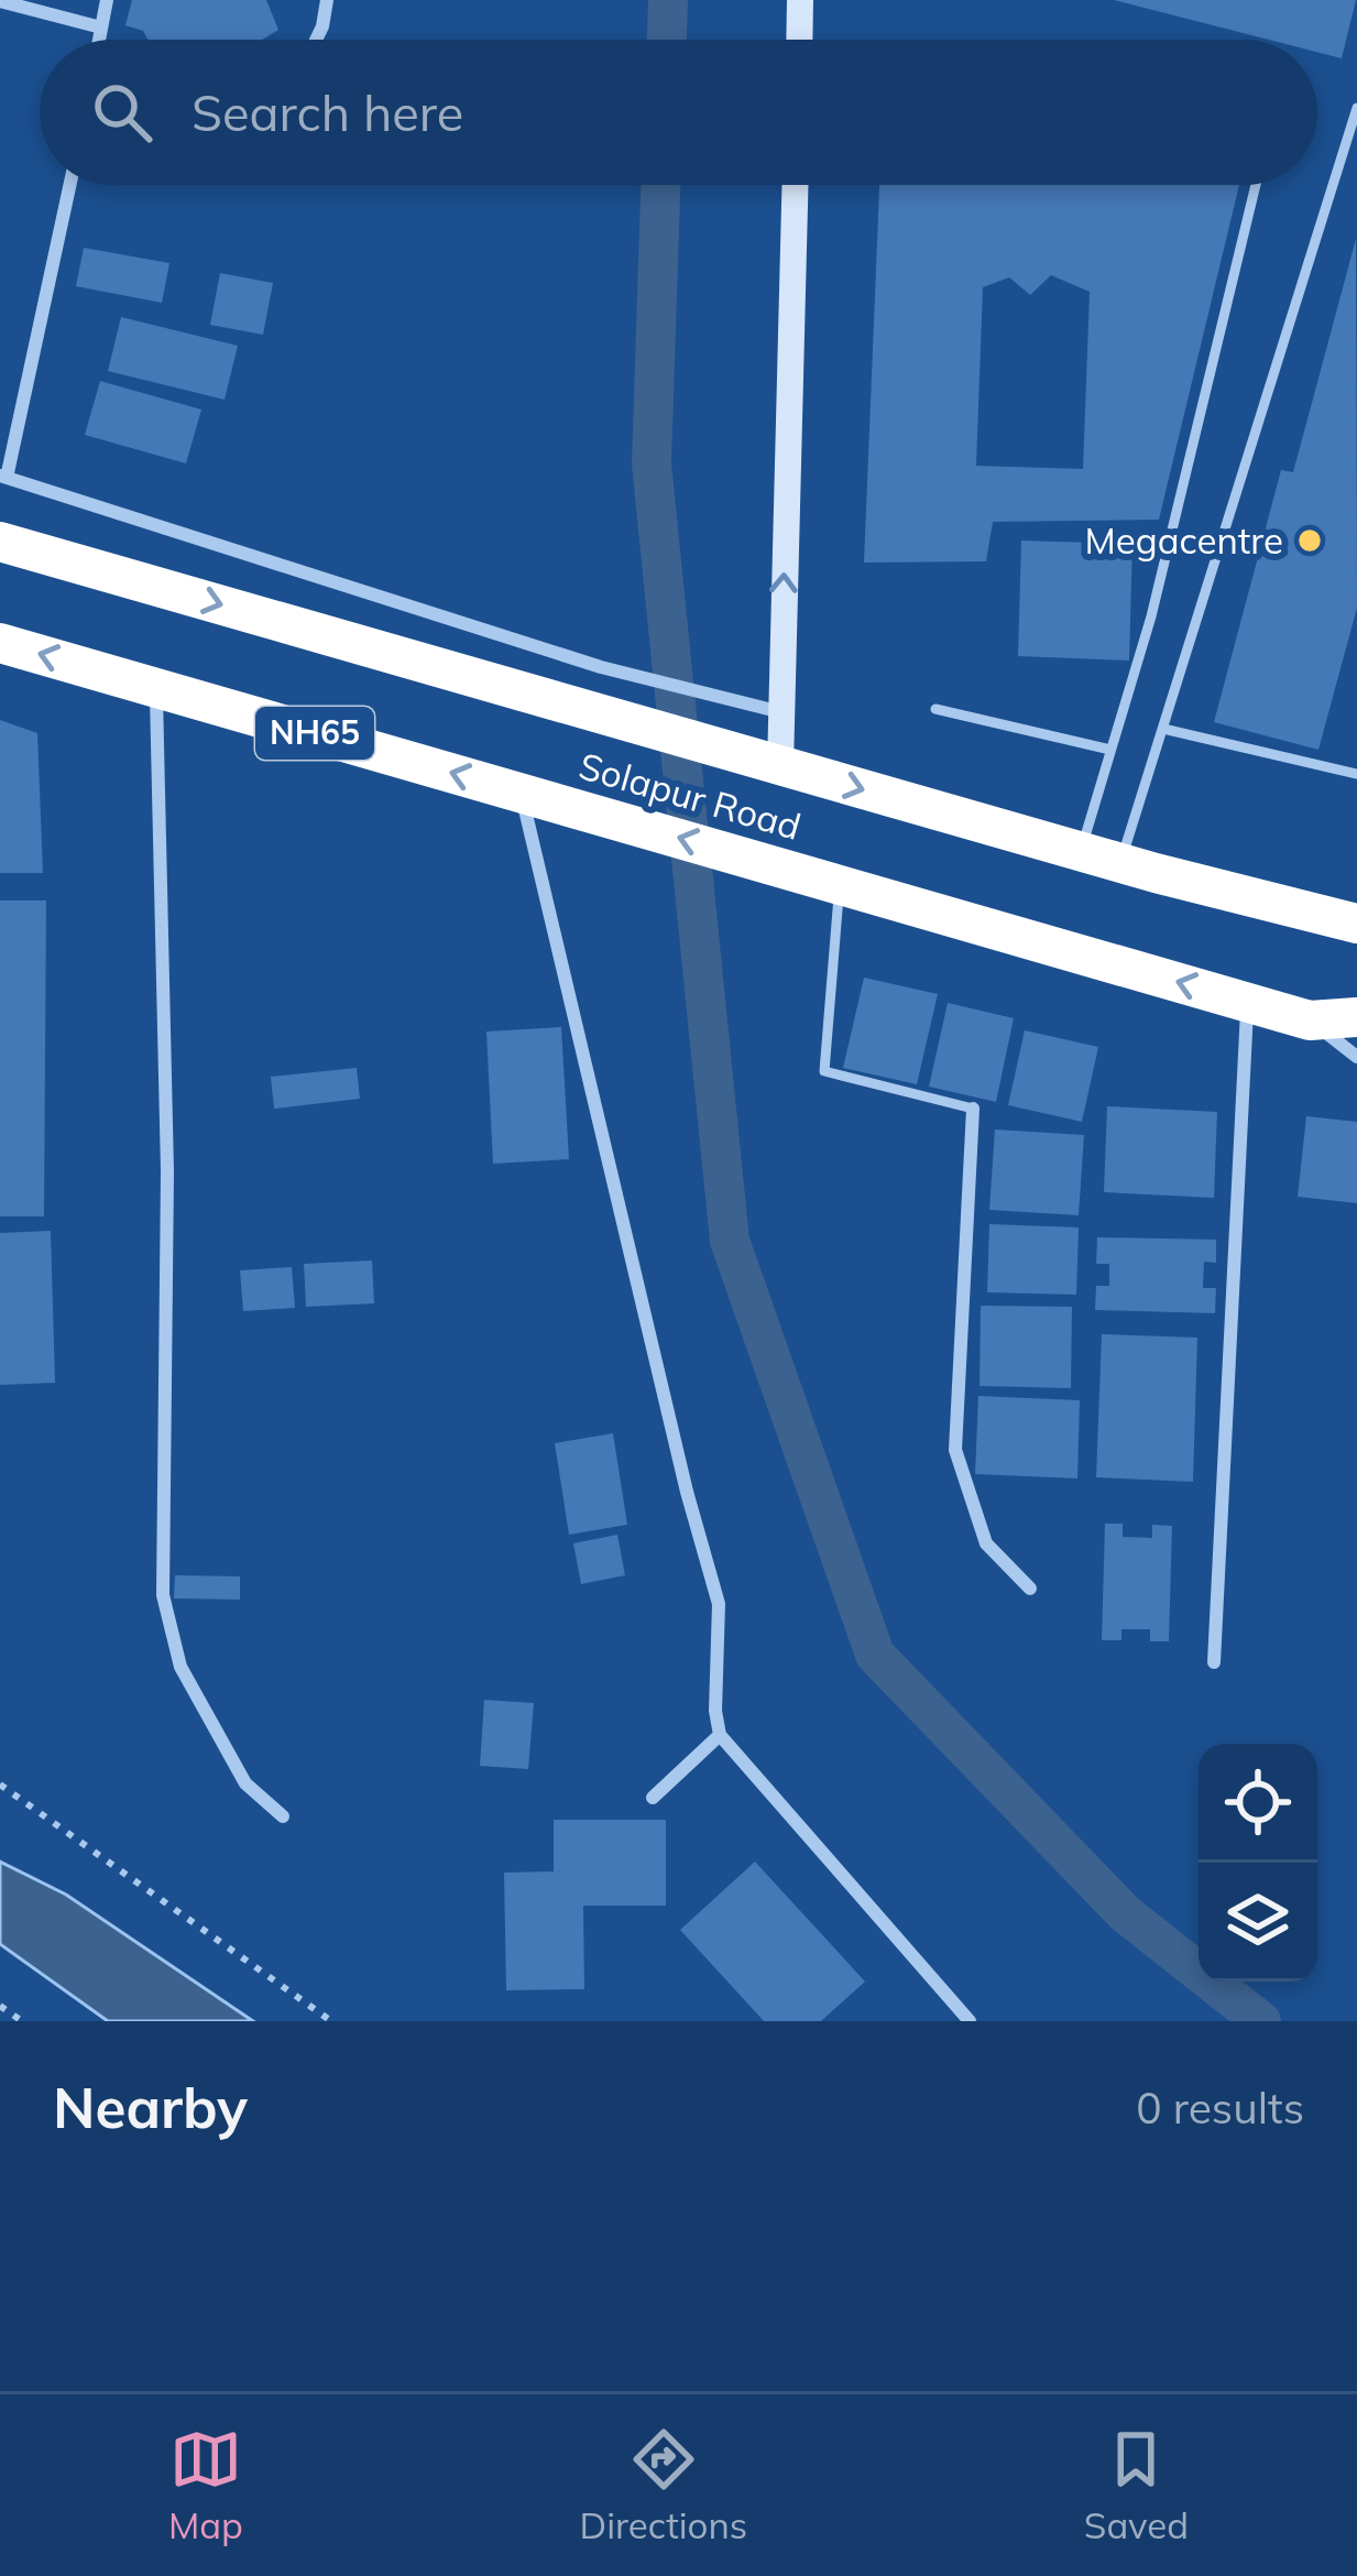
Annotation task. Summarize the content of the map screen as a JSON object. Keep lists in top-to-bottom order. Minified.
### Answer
{"streets":{"highway":["NH65","Solapur Road"]},"places":["Megacentre"],"page":{"search":"Search here","heading":["Nearby","0 results"],"nav":["Map","Directions","Saved"]}}
